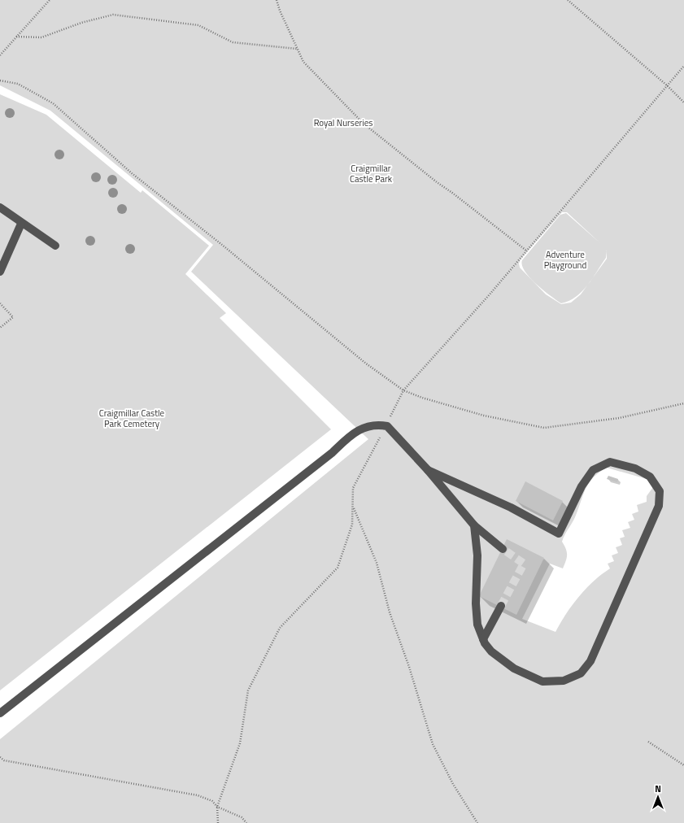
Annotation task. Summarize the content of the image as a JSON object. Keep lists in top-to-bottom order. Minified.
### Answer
{"parks":["Royal Nurseries","Craigmillar Castle Park","Adventure Playground","Craigmillar Castle Park Cemetery"],"north":"top"}
